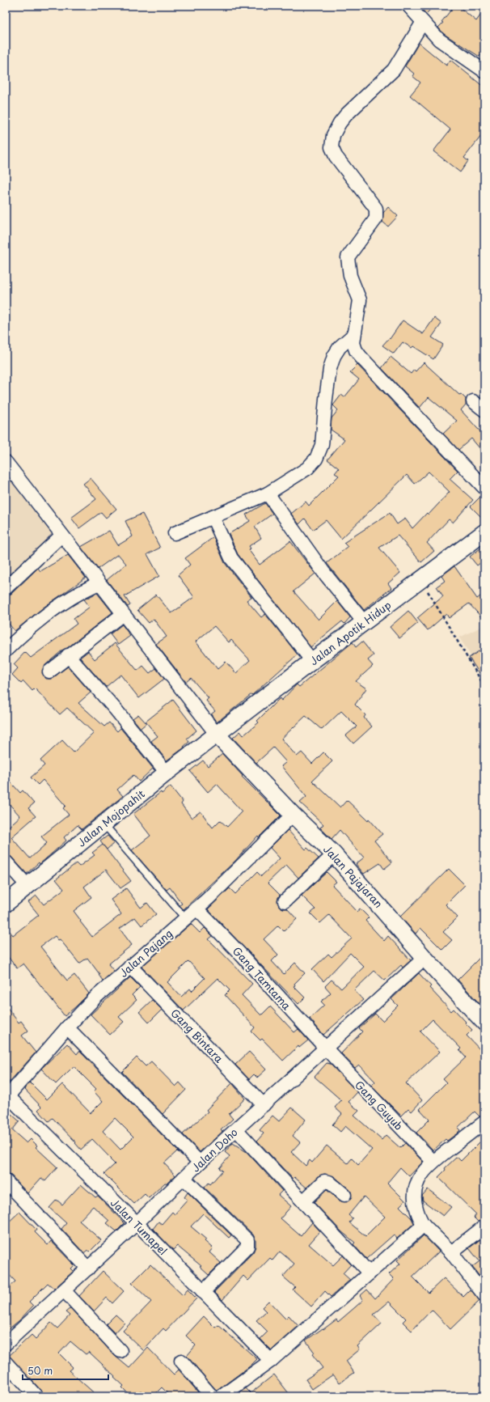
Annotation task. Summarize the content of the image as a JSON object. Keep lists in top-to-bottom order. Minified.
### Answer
{"streets":{"street":["Jalan Apotik Hidup","Jalan Mojopahit","Jalan Pajajaran","Jalan Pajang","Gang Tamtama","Gang Bintara","Gang Guyub","Jalan Doho","Jalan Tumapel"]},"crossings":[["Jalan Apotik Hidup","Jalan Mojopahit"],["Jalan Apotik Hidup","Jalan Pajajaran"],["Jalan Mojopahit","Jalan Pajajaran"],["Jalan Pajajaran","Jalan Pajang"],["Jalan Pajajaran","Jalan Doho"],["Jalan Pajang","Gang Tamtama"],["Jalan Pajang","Gang Bintara"],["Jalan Pajang","Jalan Tumapel"],["Gang Tamtama","Gang Guyub"],["Gang Tamtama","Jalan Doho"],["Gang Bintara","Jalan Doho"],["Gang Guyub","Jalan Doho"],["Jalan Doho","Jalan Tumapel"]],"scale_bar":"50 m"}
